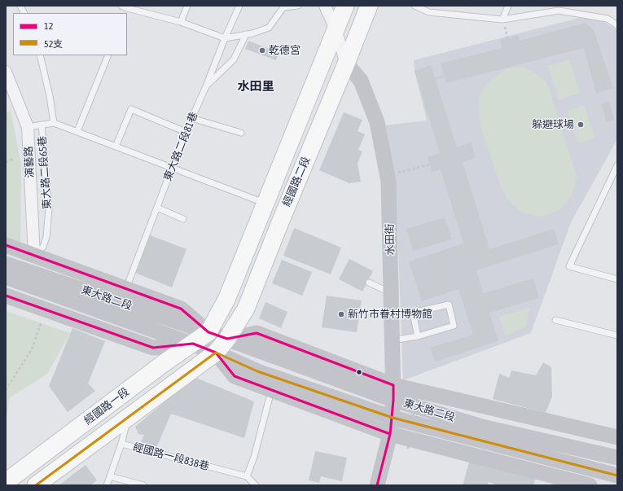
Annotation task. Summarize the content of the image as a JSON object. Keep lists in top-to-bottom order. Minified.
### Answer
{"streets":{"main road":["經國路二段","經國路一段"],"street":["演藝路","水田街","東大路二段"],"lane":["東大路二段81巷","東大路二段65巷","經國路一段838巷"]},"crossings":[["東大路二段81巷","東大路二段"],["演藝路","東大路二段65巷"],["演藝路","東大路二段"],["東大路二段65巷","東大路二段"],["經國路二段","水田街"],["經國路二段","東大路二段"],["經國路二段","經國路一段"],["水田街","東大路二段"],["東大路二段","經國路一段"],["經國路一段","經國路一段838巷"]],"districts":["水田里"],"places":["乾德宮","躲避球場","新竹市眷村博物館"],"lines":["transit line 12","transit line 52支"],"legend":["12","52支"]}
